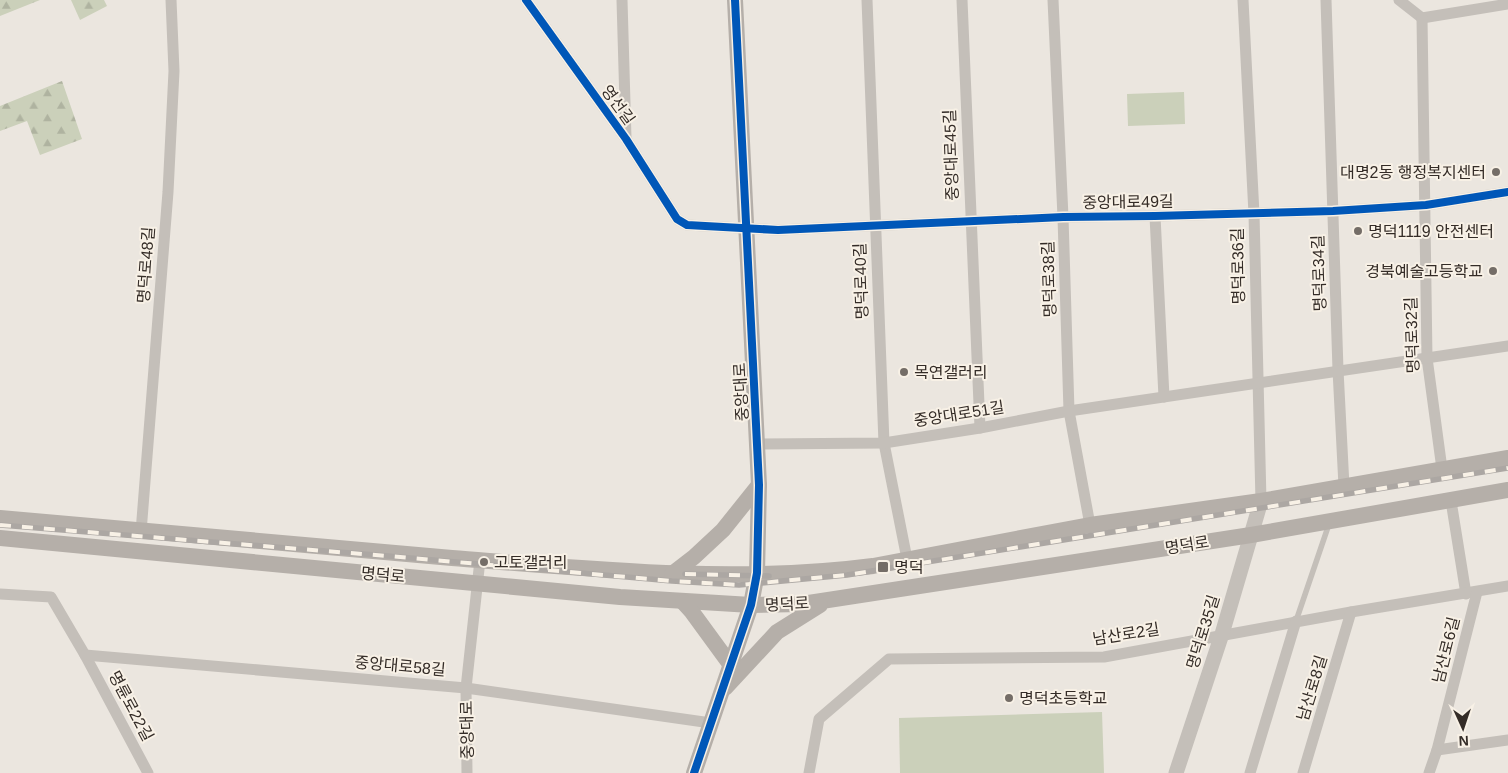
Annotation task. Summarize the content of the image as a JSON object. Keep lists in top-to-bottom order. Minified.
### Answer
{"streets":{"main road":["중앙대로","명덕로"],"street":["영선길","중앙대로45길","중앙대로49길","명덕로48길","명덕로36길","명덕로34길","명덕로38길","명덕로40길","명덕로32길","중앙대로51길","명덕로35길","남산로2길","남산로6길","중앙대로58길","남산로8길","명륜로22길"]},"crossings":[["영선길","중앙대로49길"],["중앙대로45길","중앙대로49길"],["중앙대로45길","중앙대로51길"],["중앙대로49길","명덕로36길"],["중앙대로49길","명덕로34길"],["중앙대로49길","명덕로38길"],["중앙대로49길","명덕로40길"],["중앙대로49길","명덕로32길"],["중앙대로49길","중앙대로"],["명덕로48길","명덕로"],["명덕로36길","중앙대로51길"],["명덕로36길","명덕로"],["명덕로36길","명덕로35길"],["명덕로34길","중앙대로51길"],["명덕로34길","명덕로"],["명덕로38길","중앙대로51길"],["명덕로38길","명덕로"],["명덕로40길","중앙대로51길"],["명덕로40길","명덕로"],["명덕로32길","중앙대로51길"],["명덕로32길","명덕로"],["중앙대로","중앙대로51길"],["중앙대로","명덕로"],["중앙대로","중앙대로58길"],["명덕로","명덕로35길"],["명덕로35길","남산로2길"],["남산로2길","남산로6길"],["남산로2길","남산로8길"],["중앙대로58길","명륜로22길"]],"places":{"other":["대명2동 행정복지센터","명덕1119 안전센터","경북예술고등학교","목연갤러리","고토갤러리","명덕초등학교"],"transit":["명덕"]},"north":"bottom"}
